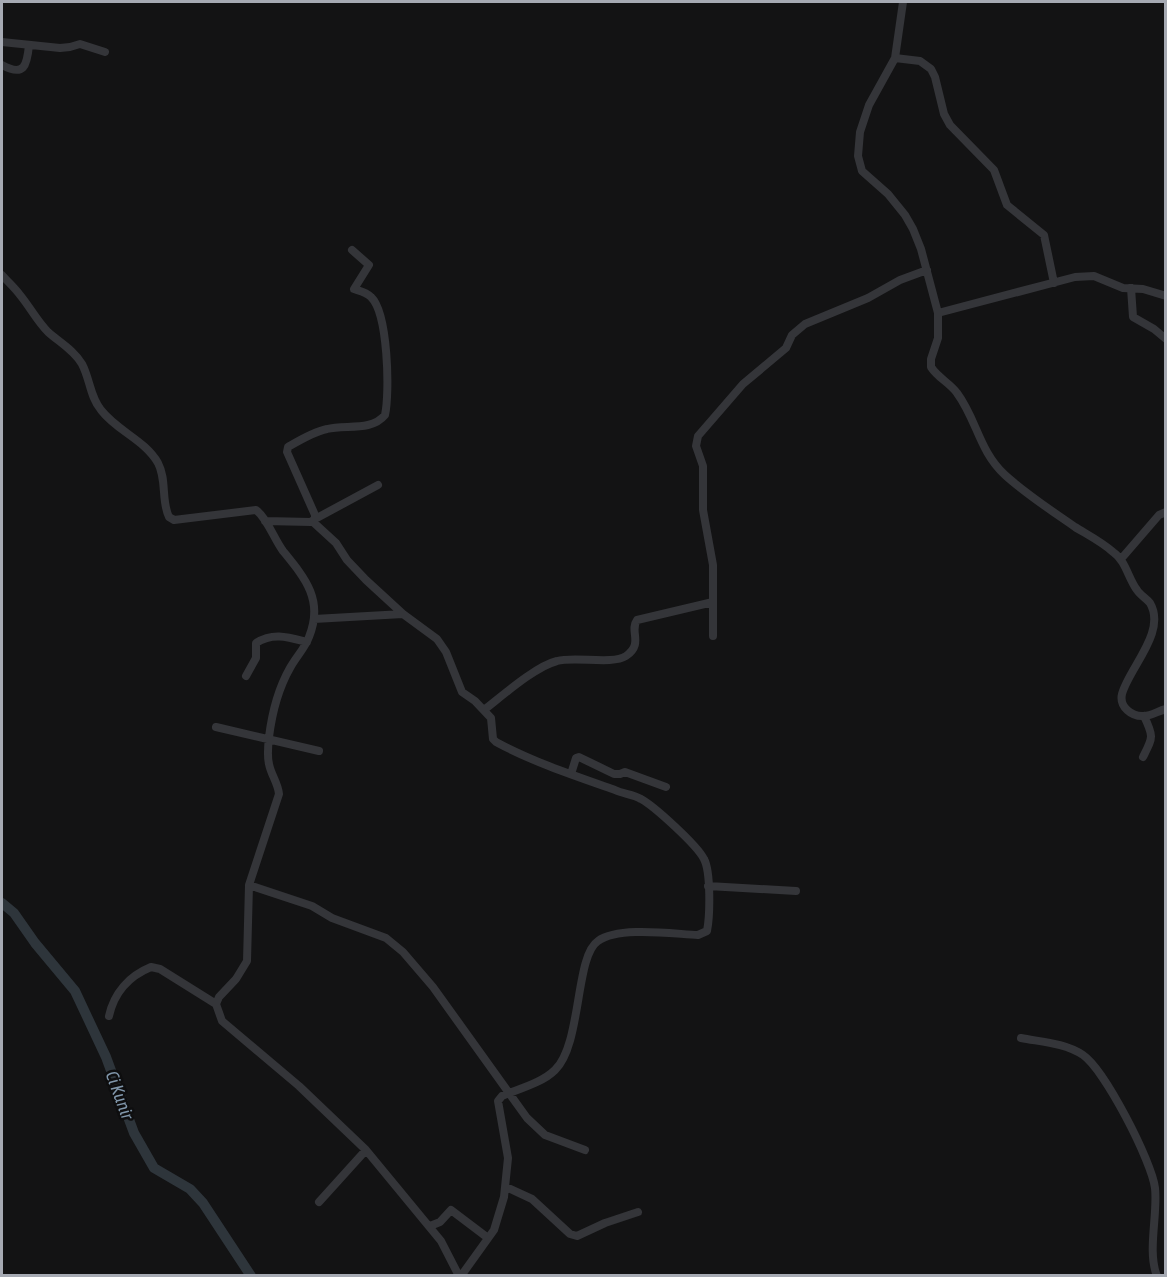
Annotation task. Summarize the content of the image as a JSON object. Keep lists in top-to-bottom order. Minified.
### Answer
{"water":["Ci Kunir"]}
